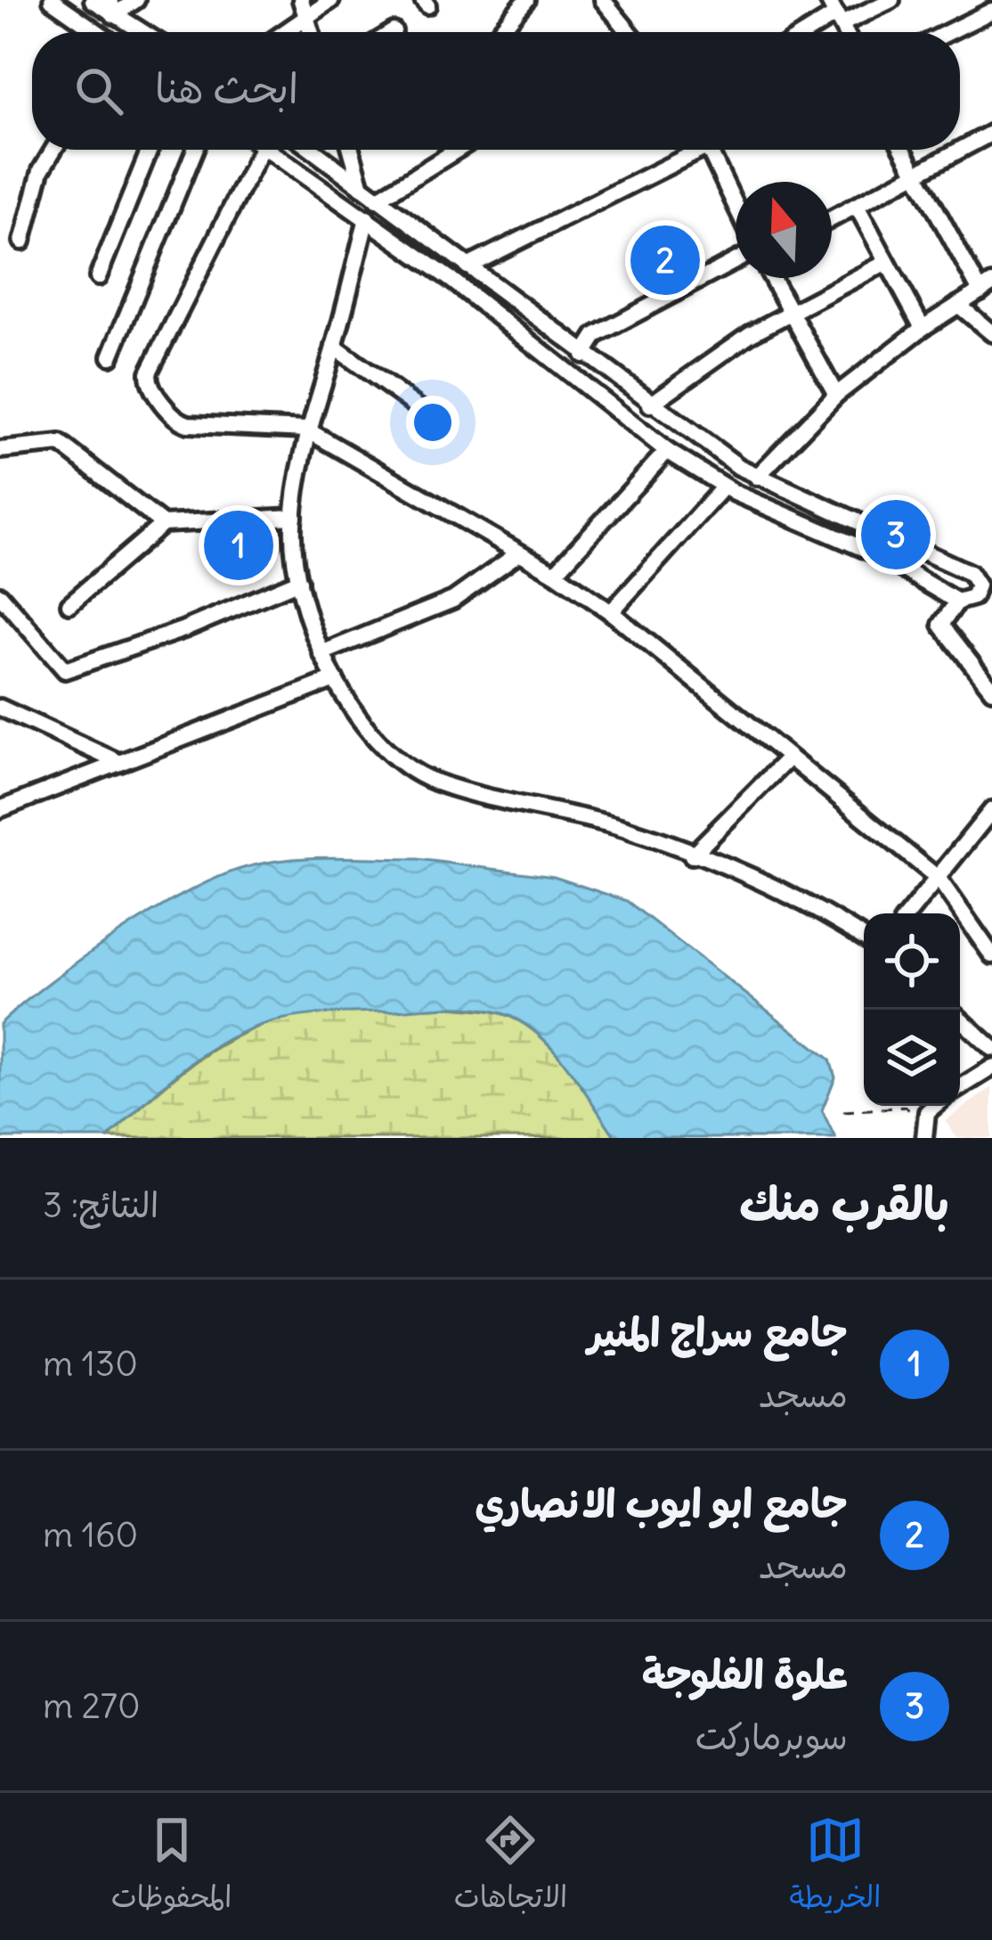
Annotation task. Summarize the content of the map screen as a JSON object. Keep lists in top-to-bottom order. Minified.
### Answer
{"north":"top","page":{"search":"ابحث هنا","pins":["2","3","1"],"heading":["بالقرب منك","النتائج: 3"],"list":[{"mark":"1","name":"جامع سراج المنير","note":"مسجد","value":"130 m"},{"mark":"2","name":"جامع ابو ايوب الانصاري","note":"مسجد","value":"160 m"},{"mark":"3","name":"علوة الفلوجة","note":"سوبرماركت","value":"270 m"}],"nav":["الخريطة","الاتجاهات","المحفوظات"]}}
